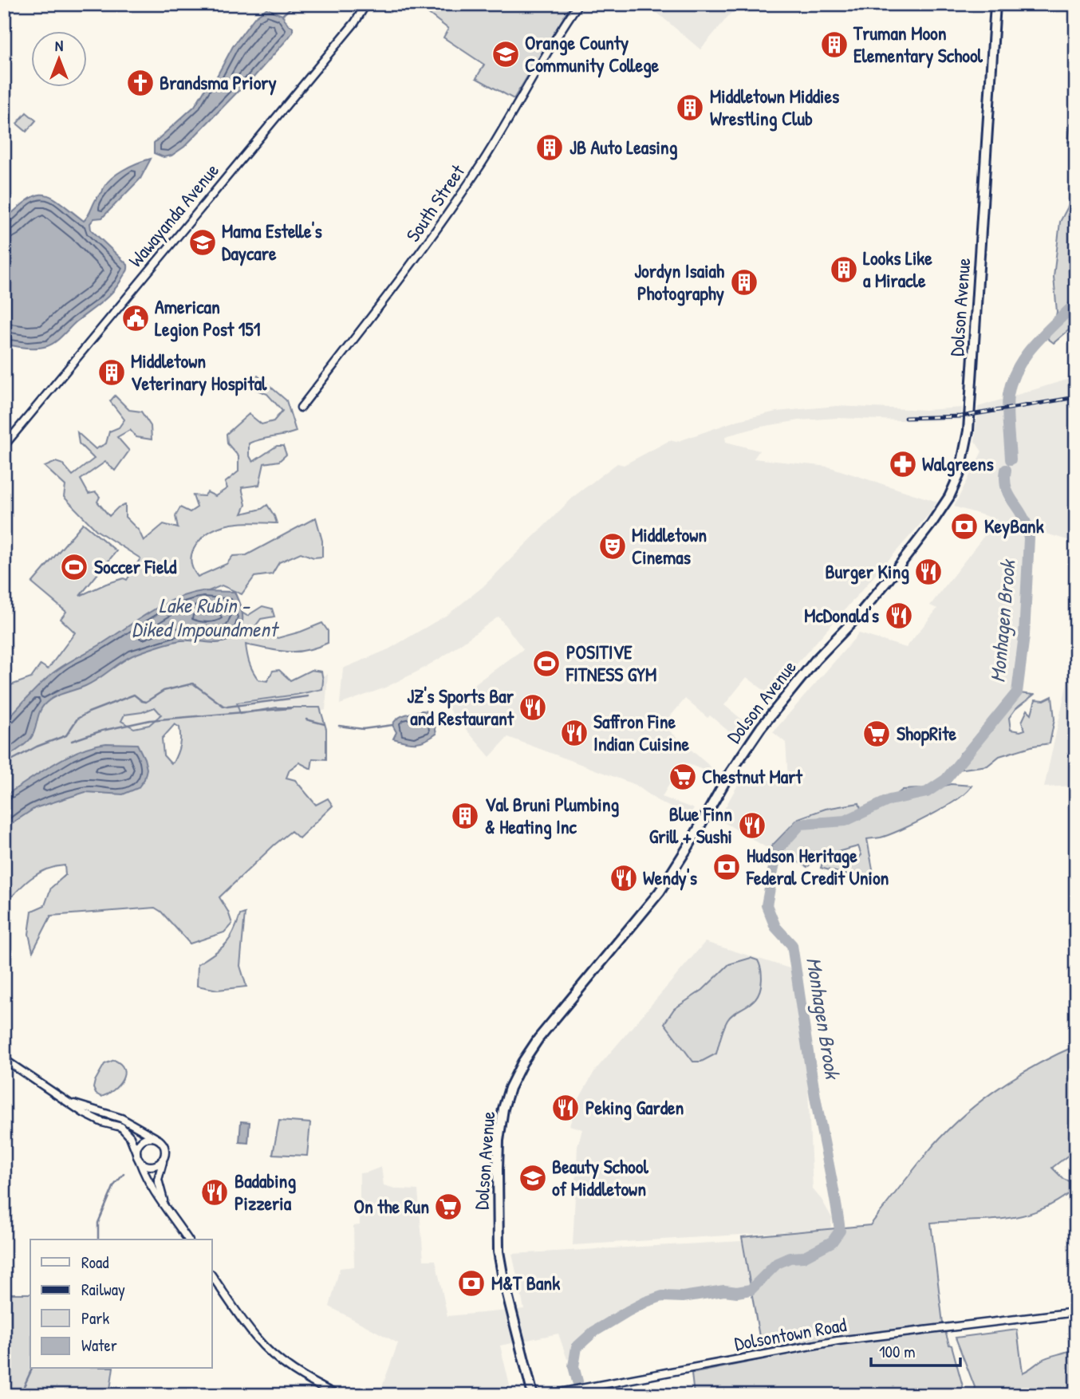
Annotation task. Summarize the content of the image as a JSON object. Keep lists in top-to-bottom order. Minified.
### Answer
{"streets":{"main road":["Dolson Avenue"],"street":["South Street","Wawayanda Avenue","Dolsontown Road"]},"water":["Lake Rubin - Diked Impoundment","Monhagen Brook"],"places":{"building":["Truman Moon Elementary School","Middletown Middies Wrestling Club","JB Auto Leasing","Looks Like a Miracle","Jordyn Isaiah Photography","Middletown Veterinary Hospital","Val Bruni Plumbing & Heating Inc"],"school or university":["Orange County Community College","Mama Estelle's Daycare","Beauty School of Middletown"],"church":["Brandsma Priory"],"public building":["American Legion Post 151"],"pharmacy":["Walgreens"],"bank":["KeyBank","Hudson Heritage Federal Credit Union","M&T Bank"],"theatre":["Middletown Cinemas"],"sports":["Soccer Field","POSITIVE FITNESS GYM"],"restaurant":["Burger King","McDonald's","JZ's Sports Bar and Restaurant","Saffron Fine Indian Cuisine","Blue Finn Grill + Sushi","Wendy's","Peking Garden","Badabing Pizzeria"],"supermarket":["ShopRite","Chestnut Mart","On the Run"]},"legend":["Road","Railway","Park","Water"],"scale_bar":"100 m","north":"top"}
